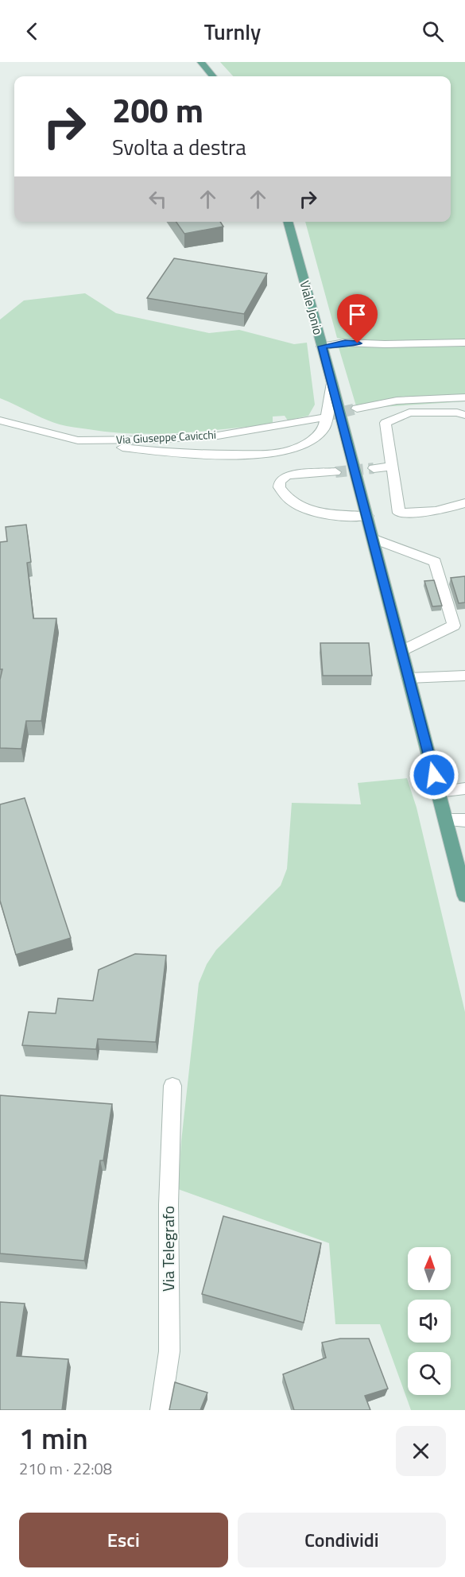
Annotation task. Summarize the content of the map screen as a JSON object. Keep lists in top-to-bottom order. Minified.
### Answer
{"streets":{"main road":["Viale Jonio"],"street":["Via Giuseppe Cavicchi","Via Telegrafo"]},"north":"top","page":{"header":"Turnly","turn":["200 m","Svolta a destra"],"heading":["1 min","210 m · 22:08"],"buttons":["Esci","Condividi"]}}
